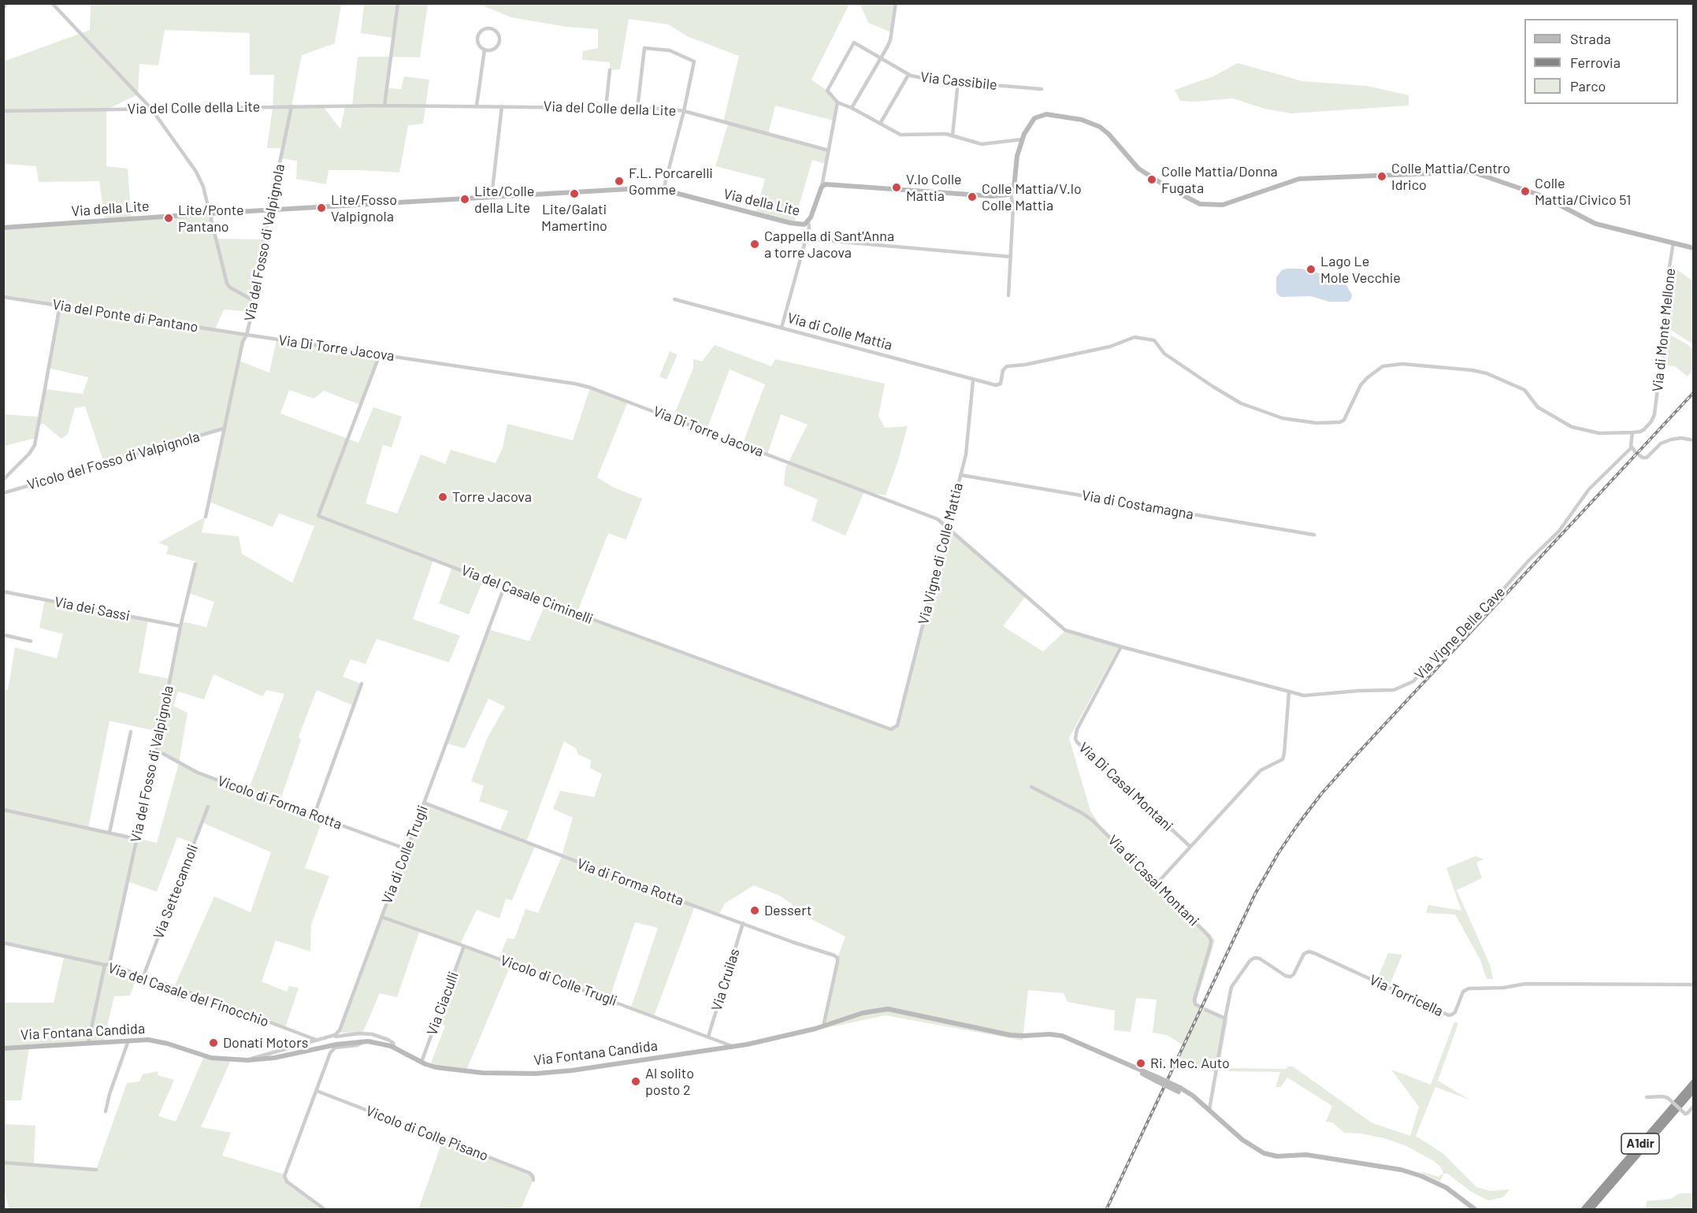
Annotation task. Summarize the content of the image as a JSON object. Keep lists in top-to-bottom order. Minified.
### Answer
{"streets":{"highway":["A1dir"],"street":["Via Cassibile","Via del Colle della Lite","Via della Lite","Via del Fosso di Valpignola","Via del Ponte di Pantano","Via di Monte Mellone","Via di Colle Mattia","Via Di Torre Jacova","Vicolo del Fosso di Valpignola","Via di Costamagna","Via Vigne di Colle Mattia","Via del Casale Ciminelli","Via dei Sassi","Via Vigne Delle Cave","Via Di Casal Montani","Vicolo di Forma Rotta","Via di Colle Trugli","Via di Casal Montani","Via di Forma Rotta","Via Settecannoli","Via Cruilas","Vicolo di Colle Trugli","Via del Casale del Finocchio","Via Torricella","Via Ciaculli","Via Fontana Candida","Vicolo di Colle Pisano"]},"crossings":[["Via del Colle della Lite","Via del Fosso di Valpignola"],["Via della Lite","Via del Fosso di Valpignola"],["Via del Fosso di Valpignola","Via del Ponte di Pantano"],["Via del Fosso di Valpignola","Via Di Torre Jacova"],["Via del Fosso di Valpignola","Vicolo del Fosso di Valpignola"],["Via del Fosso di Valpignola","Via dei Sassi"],["Via del Fosso di Valpignola","Vicolo di Forma Rotta"],["Via del Fosso di Valpignola","Via del Casale del Finocchio"],["Via del Ponte di Pantano","Via Di Torre Jacova"],["Via di Monte Mellone","Via di Colle Mattia"],["Via di Monte Mellone","Via Vigne Delle Cave"],["Via di Colle Mattia","Via Vigne di Colle Mattia"],["Via di Colle Mattia","Via Vigne Delle Cave"],["Via Di Torre Jacova","Via Vigne di Colle Mattia"],["Via Di Torre Jacova","Via del Casale Ciminelli"],["Via Di Torre Jacova","Via Vigne Delle Cave"],["Via Di Torre Jacova","Via Di Casal Montani"],["Via di Costamagna","Via Vigne di Colle Mattia"],["Via Vigne di Colle Mattia","Via del Casale Ciminelli"],["Via del Casale Ciminelli","Via di Colle Trugli"],["Via Vigne Delle Cave","Via Di Casal Montani"],["Vicolo di Forma Rotta","Via di Colle Trugli"],["Via di Colle Trugli","Via di Forma Rotta"],["Via di Colle Trugli","Vicolo di Colle Trugli"],["Via di Colle Trugli","Via del Casale del Finocchio"],["Via di Colle Trugli","Via Fontana Candida"],["Via di Forma Rotta","Via Cruilas"],["Via di Forma Rotta","Via Fontana Candida"],["Via Settecannoli","Via del Casale del Finocchio"],["Via Cruilas","Vicolo di Colle Trugli"],["Vicolo di Colle Trugli","Via Ciaculli"],["Vicolo di Colle Trugli","Via Fontana Candida"],["Via Ciaculli","Via Fontana Candida"]],"places":["Colle Mattia/Centro Idrico","Colle Mattia/Donna Fugata","F.L. Porcarelli Gomme","V.lo Colle Mattia","Colle Mattia/Civico 51","Lite/Galati Mamertino","Colle Mattia/V.lo Colle Mattia","Lite/Colle della Lite","Lite/Fosso Valpignola","Lite/Ponte Pantano","Cappella di Sant'Anna a torre Jacova","Lago Le Mole Vecchie","Torre Jacova","Dessert","Donati Motors","Ri. Mec. Auto","Al solito posto 2"],"legend":["Strada","Ferrovia","Parco"]}
